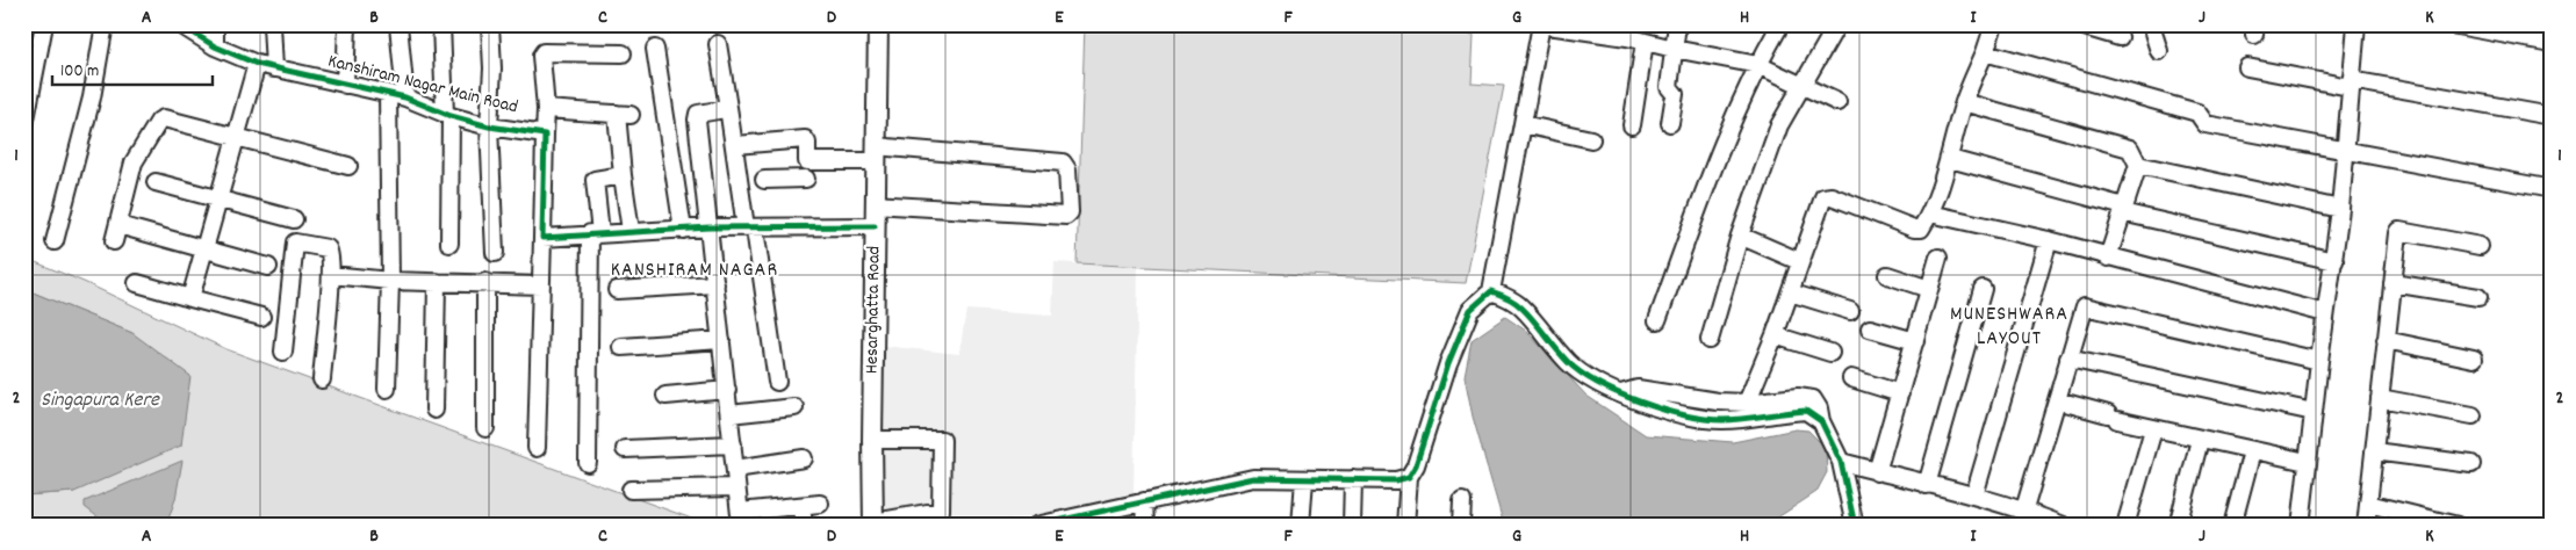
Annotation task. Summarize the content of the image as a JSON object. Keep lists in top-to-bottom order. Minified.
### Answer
{"streets":{"main road":["Hesarghatta Road"],"street":["Kanshiram Nagar Main Road"]},"districts":["KANSHIRAM NAGAR","MUNESHWARA LAYOUT"],"water":["Singapura Kere"],"scale_bar":"100 m","grid":{"columns":["A","B","C","D","E","F","G","H","I","J","K"],"rows":["1","2"]}}
